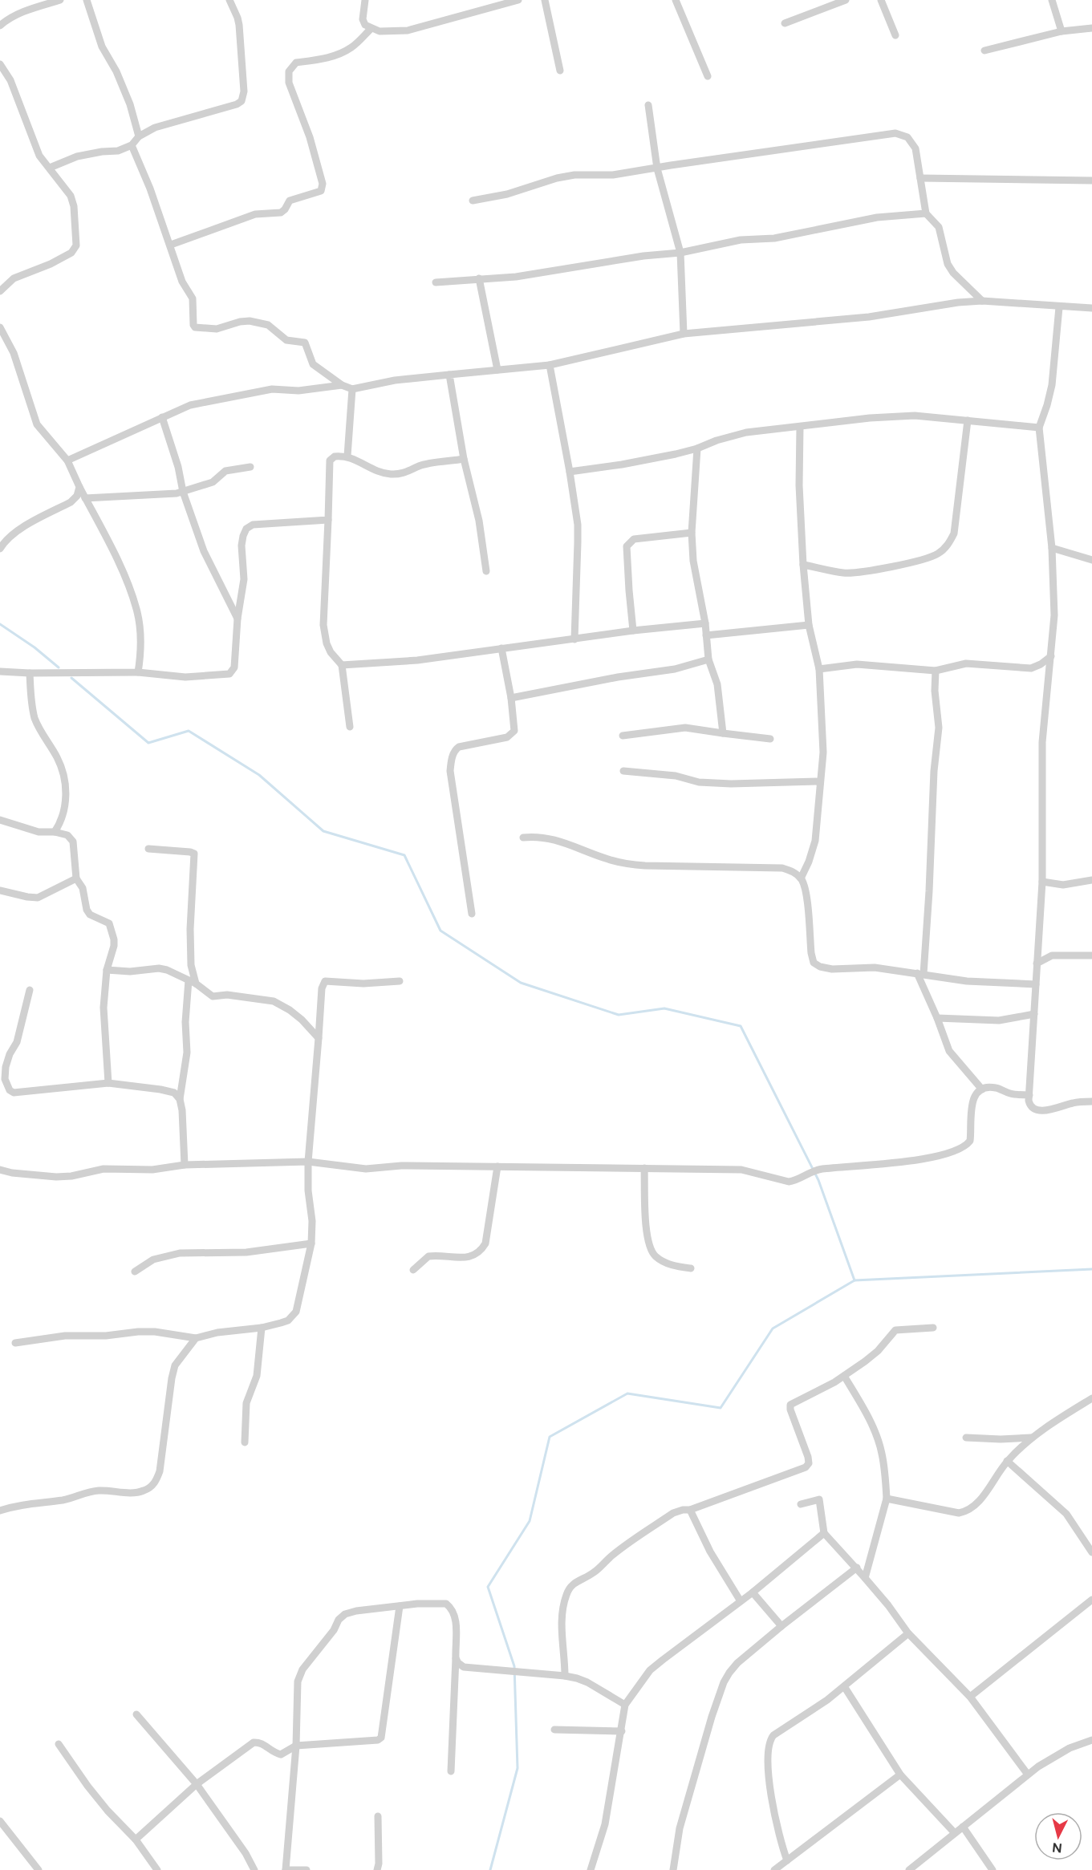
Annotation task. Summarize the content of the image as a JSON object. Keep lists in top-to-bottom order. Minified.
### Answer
{"north":"bottom"}
